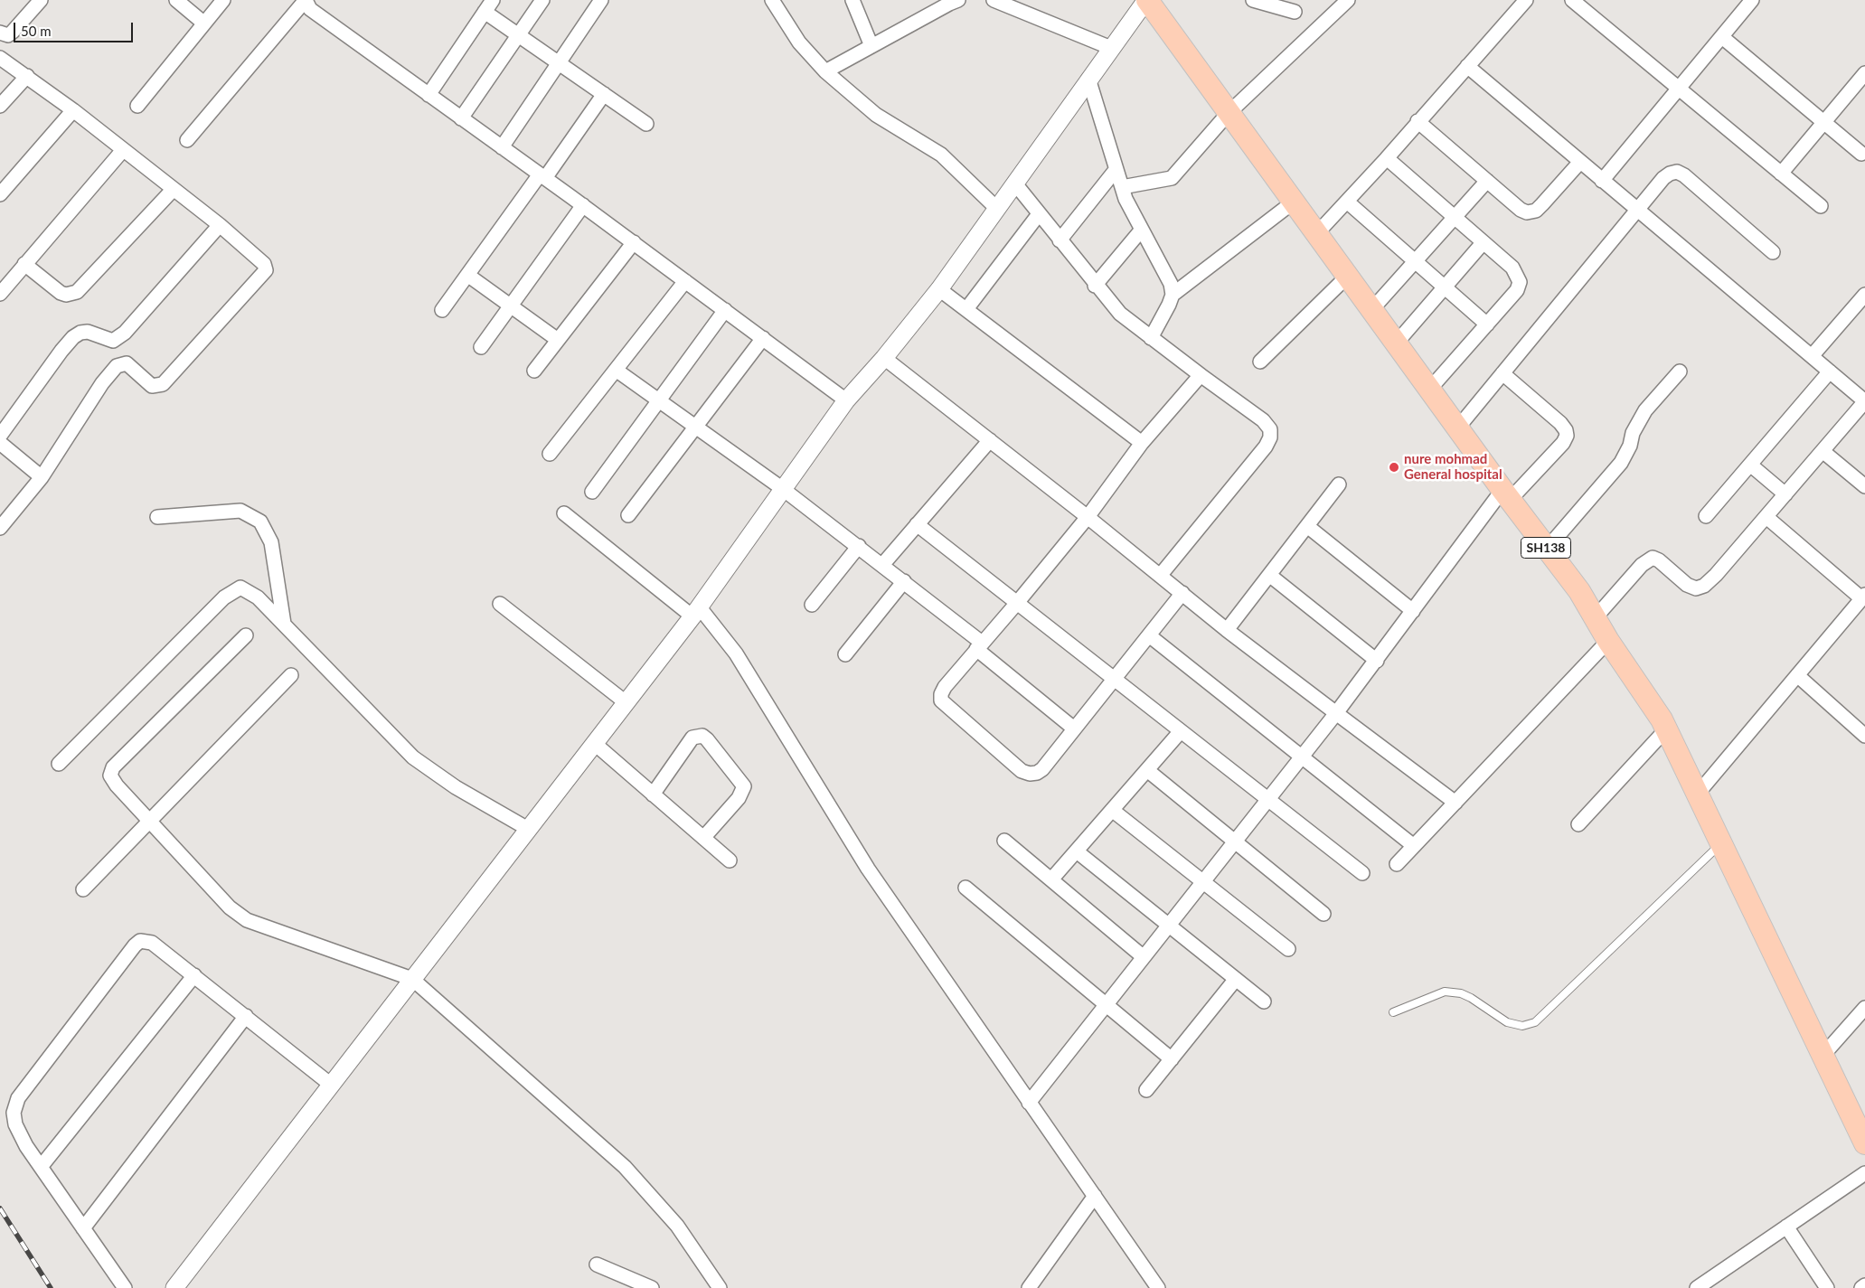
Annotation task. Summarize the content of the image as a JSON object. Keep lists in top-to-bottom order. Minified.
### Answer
{"streets":{"main road":["SH138"]},"places":["nure mohmad General hospital"],"scale_bar":"50 m"}
